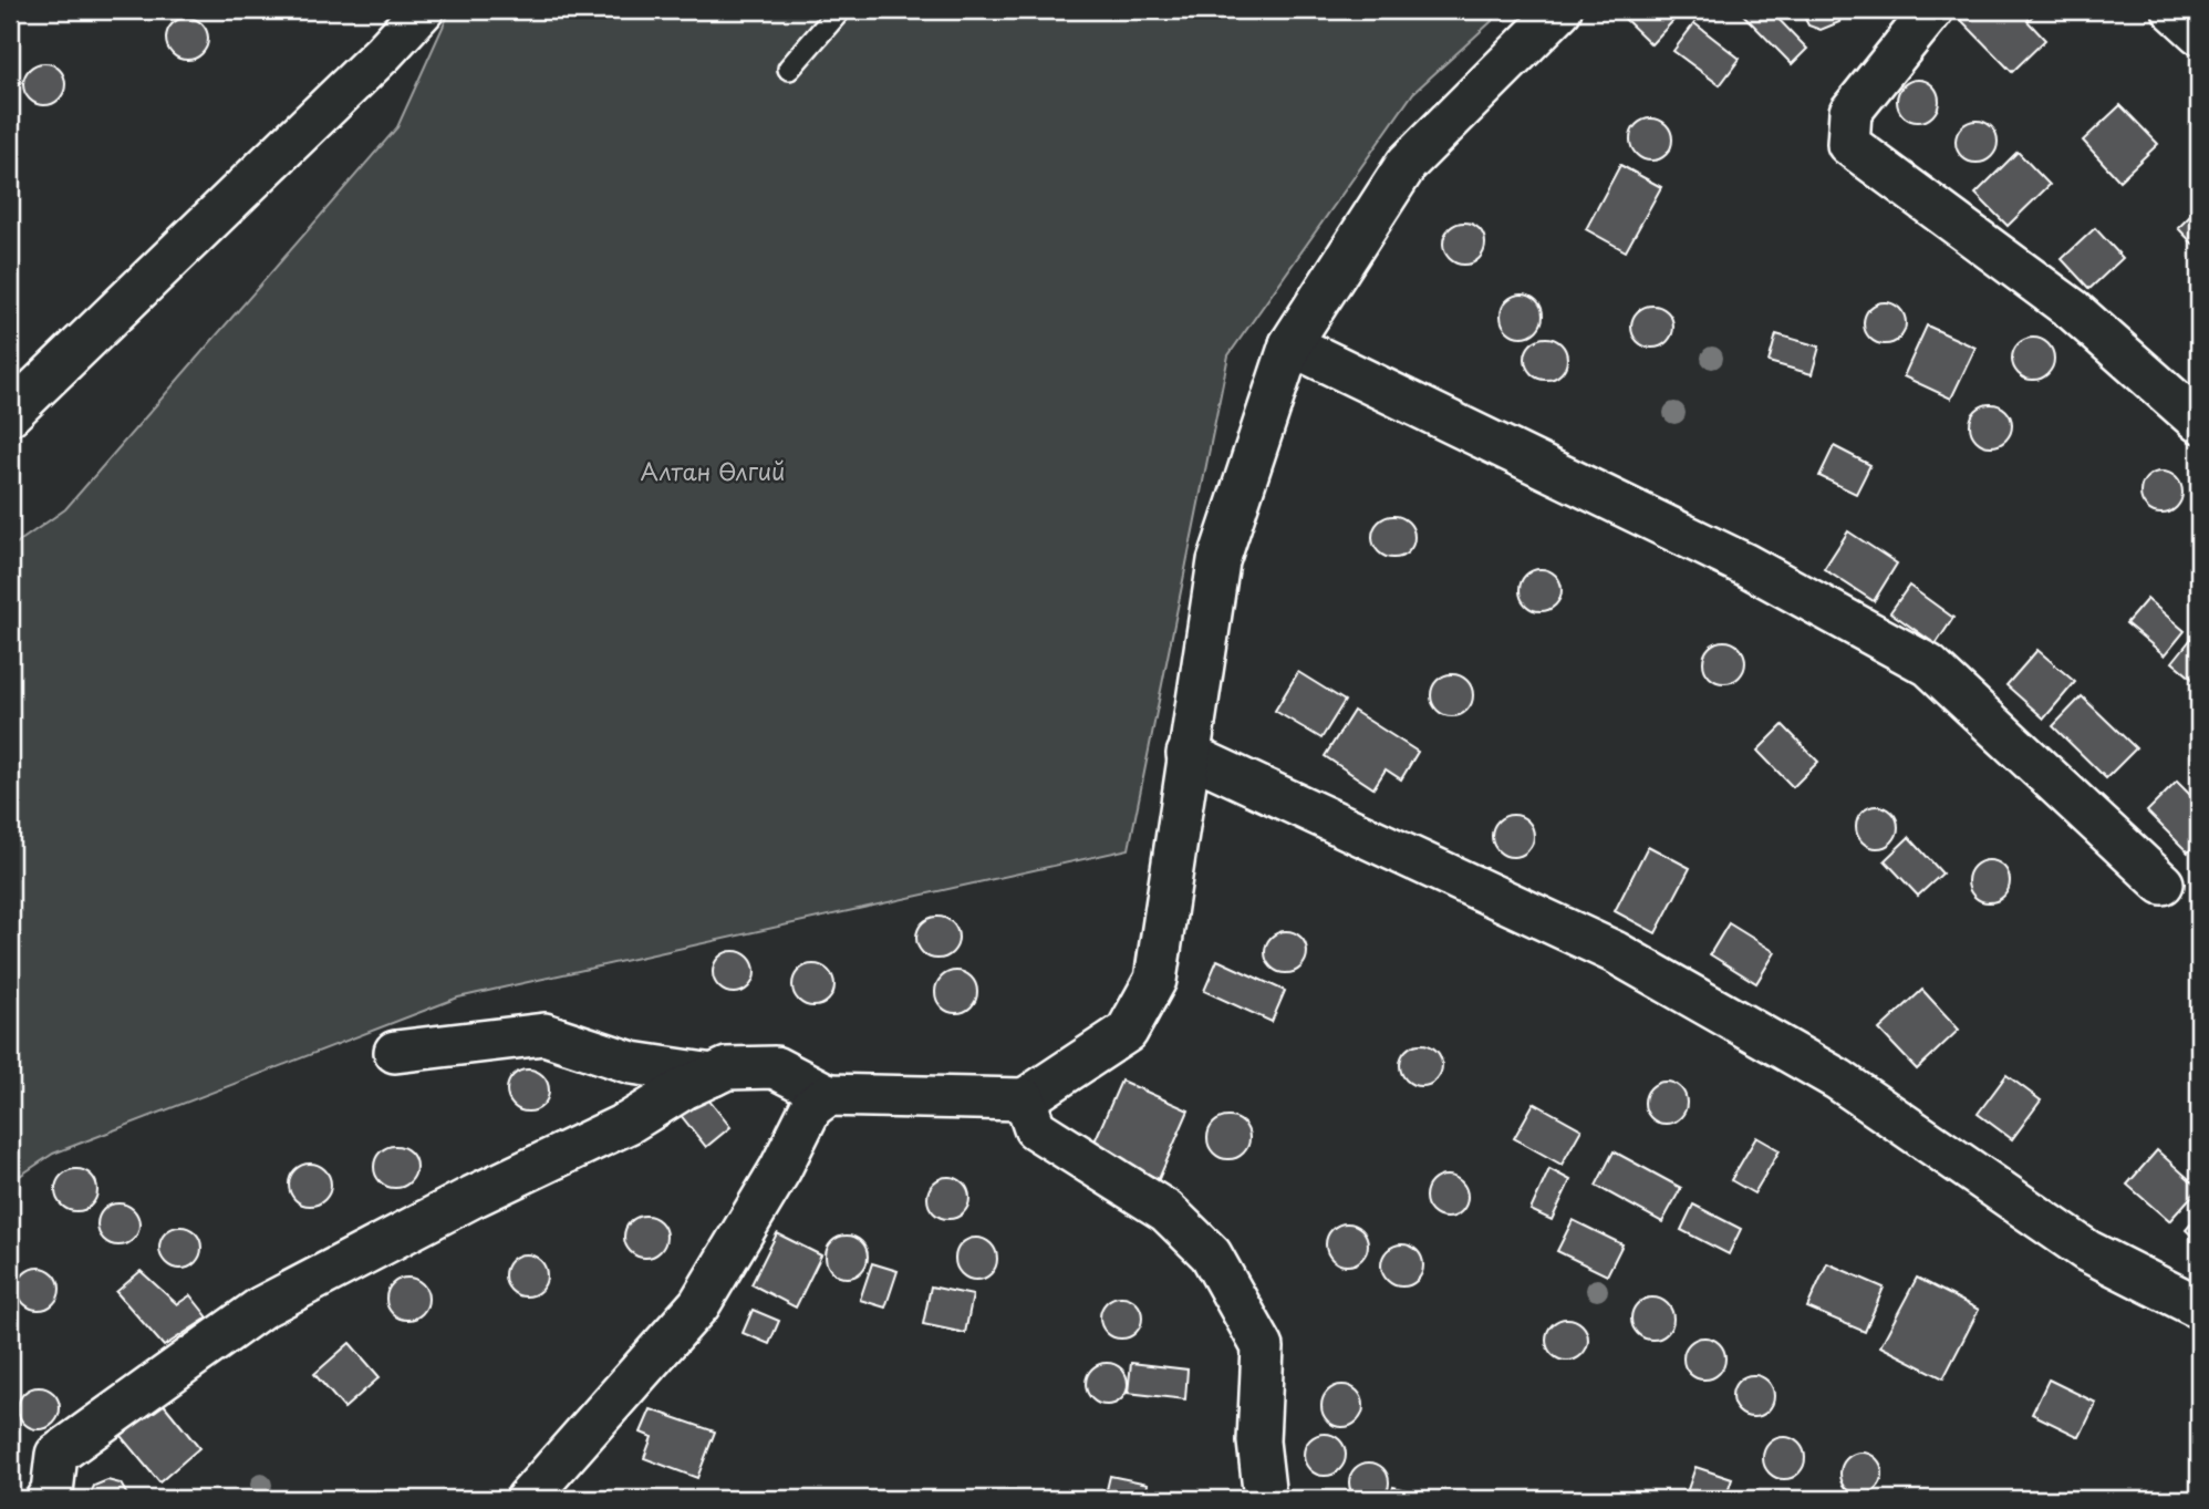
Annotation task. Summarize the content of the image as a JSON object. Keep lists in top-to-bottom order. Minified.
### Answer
{"parks":["Алтан Өлгий"]}
